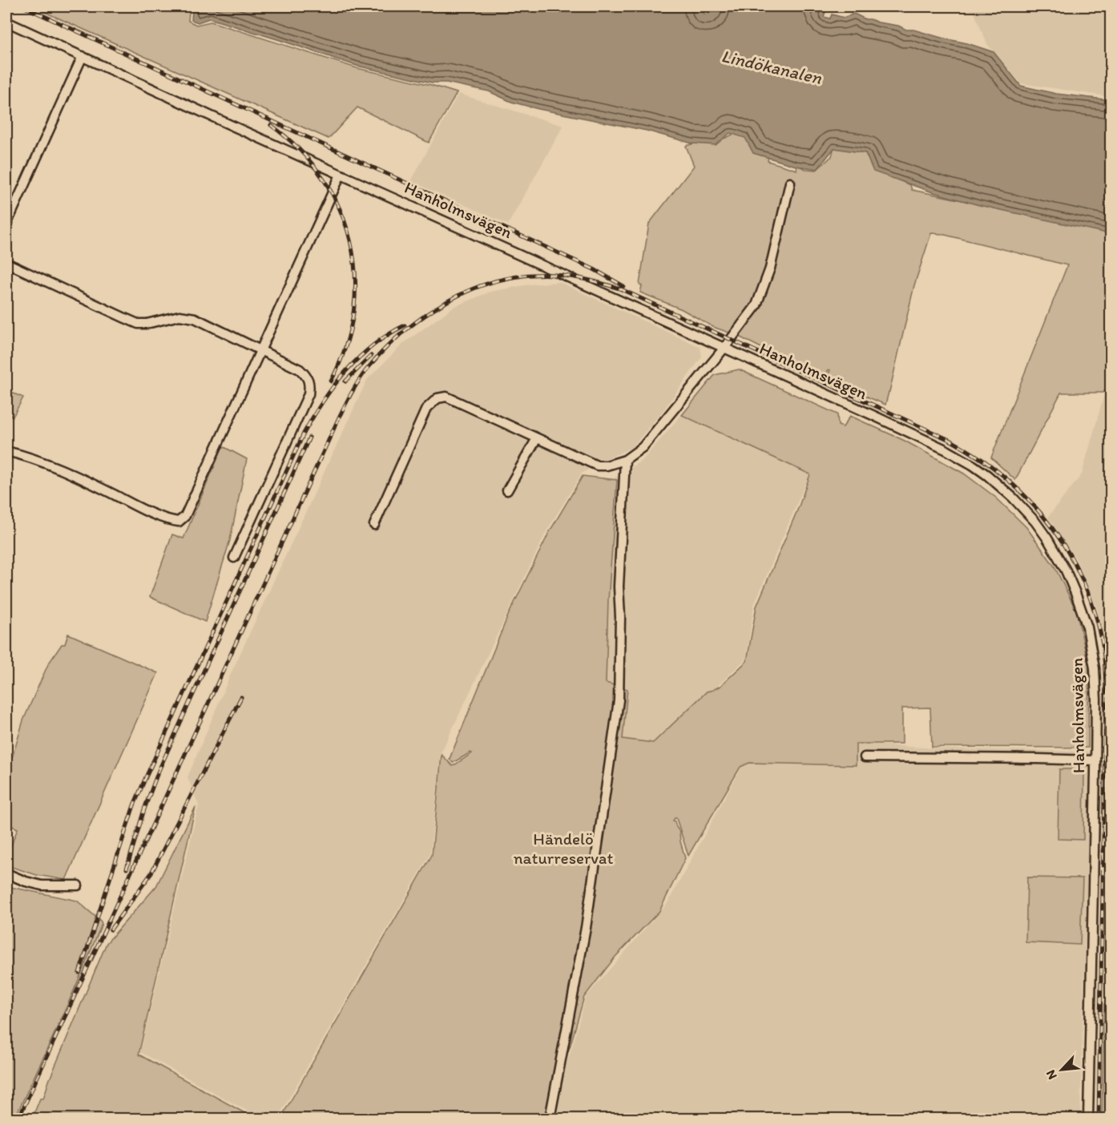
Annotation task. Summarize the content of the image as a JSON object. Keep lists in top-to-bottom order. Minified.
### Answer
{"streets":{"street":["Hanholmsvägen"]},"water":["Lindökanalen"],"parks":["Händelö naturreservat"],"north":"bottom left"}
